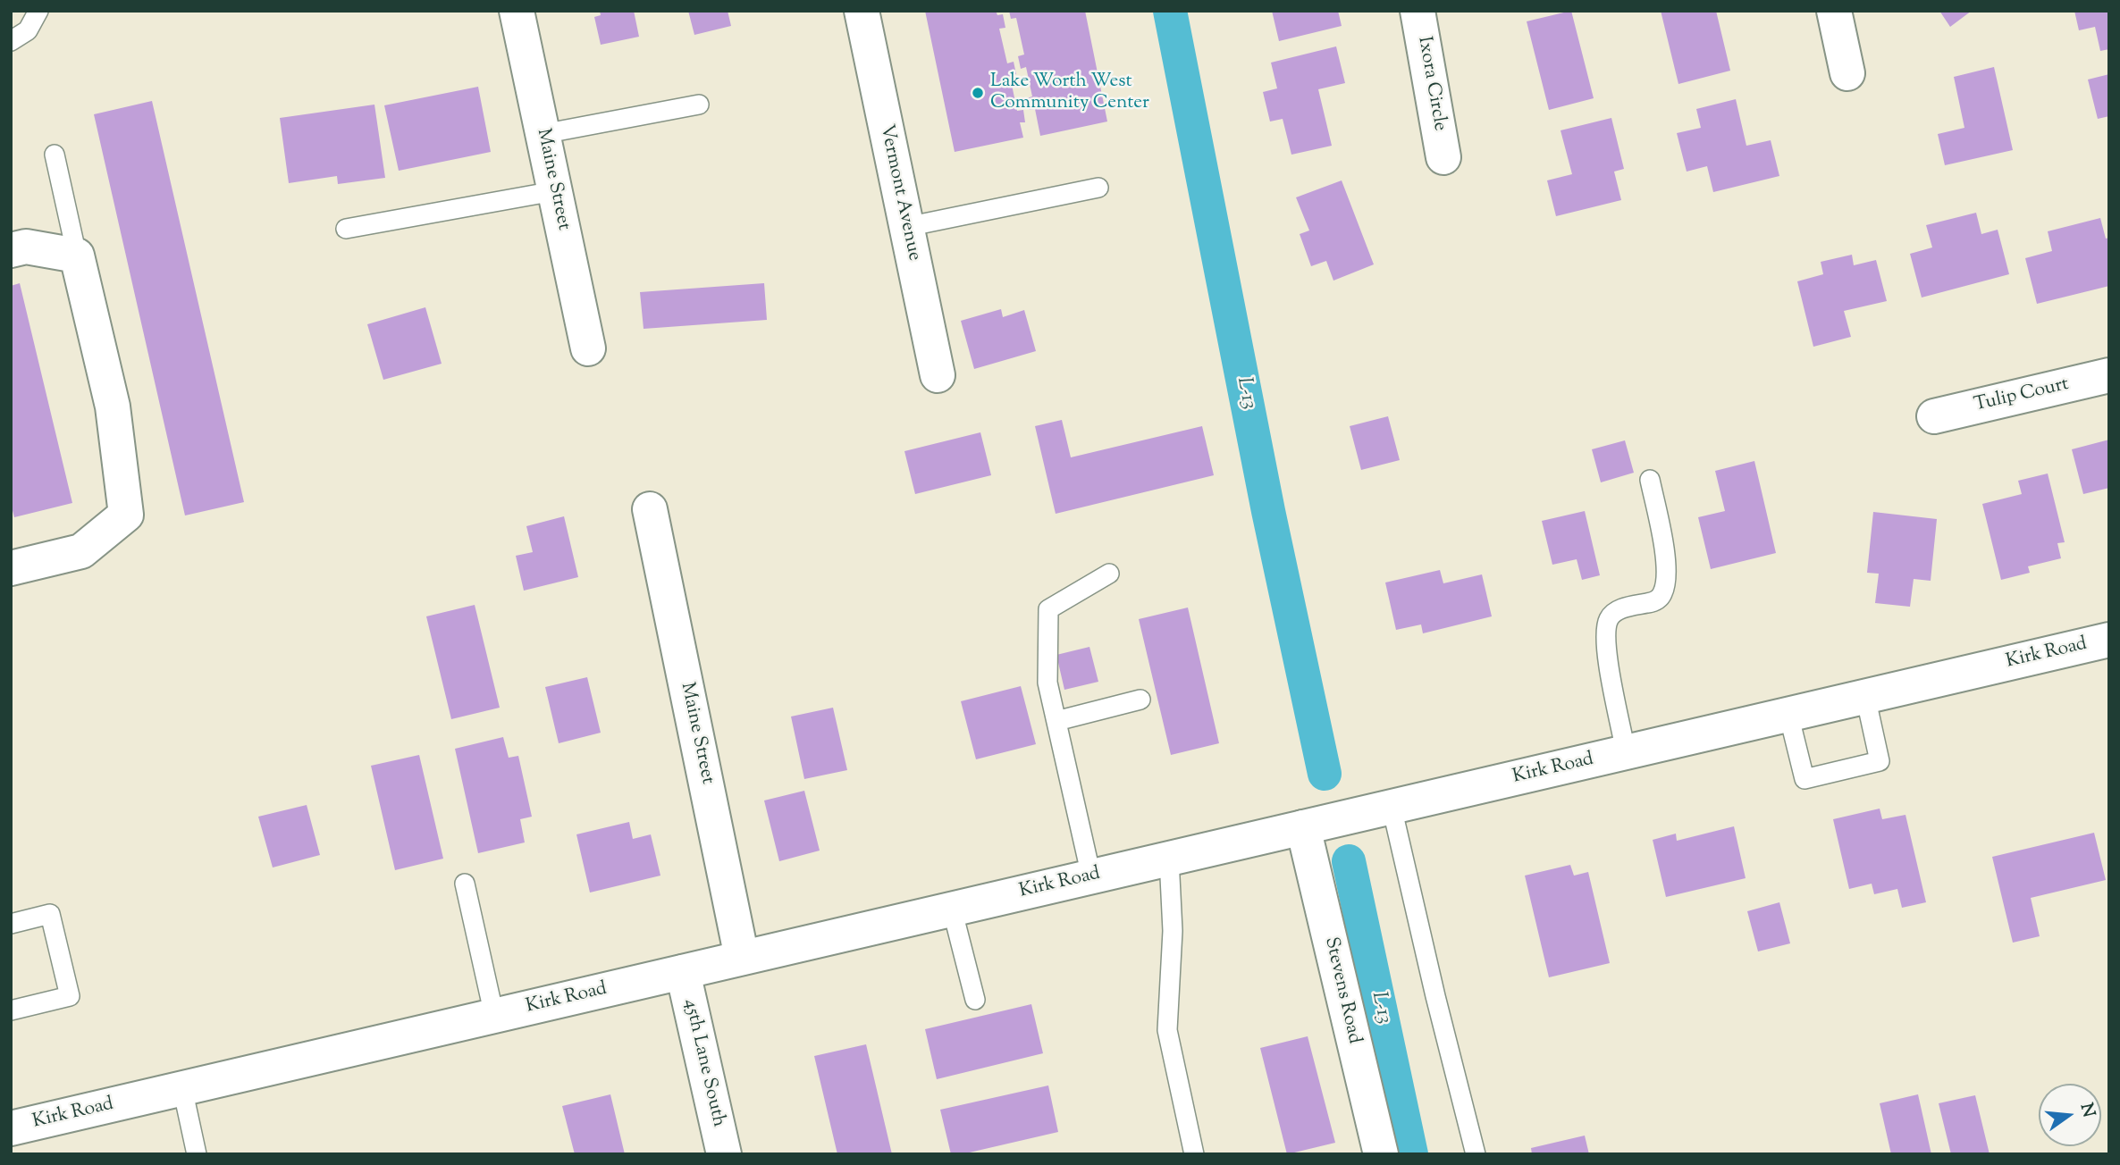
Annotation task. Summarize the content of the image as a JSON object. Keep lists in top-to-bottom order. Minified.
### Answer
{"streets":{"street":["Ixora Circle","Maine Street","Vermont Avenue","Tulip Court","Kirk Road","Stevens Road","45th Lane South"]},"crossings":[["Maine Street","Kirk Road"],["Kirk Road","Stevens Road"],["Kirk Road","45th Lane South"]],"water":["L-13"],"places":["Lake Worth West Community Center"],"north":"right"}
